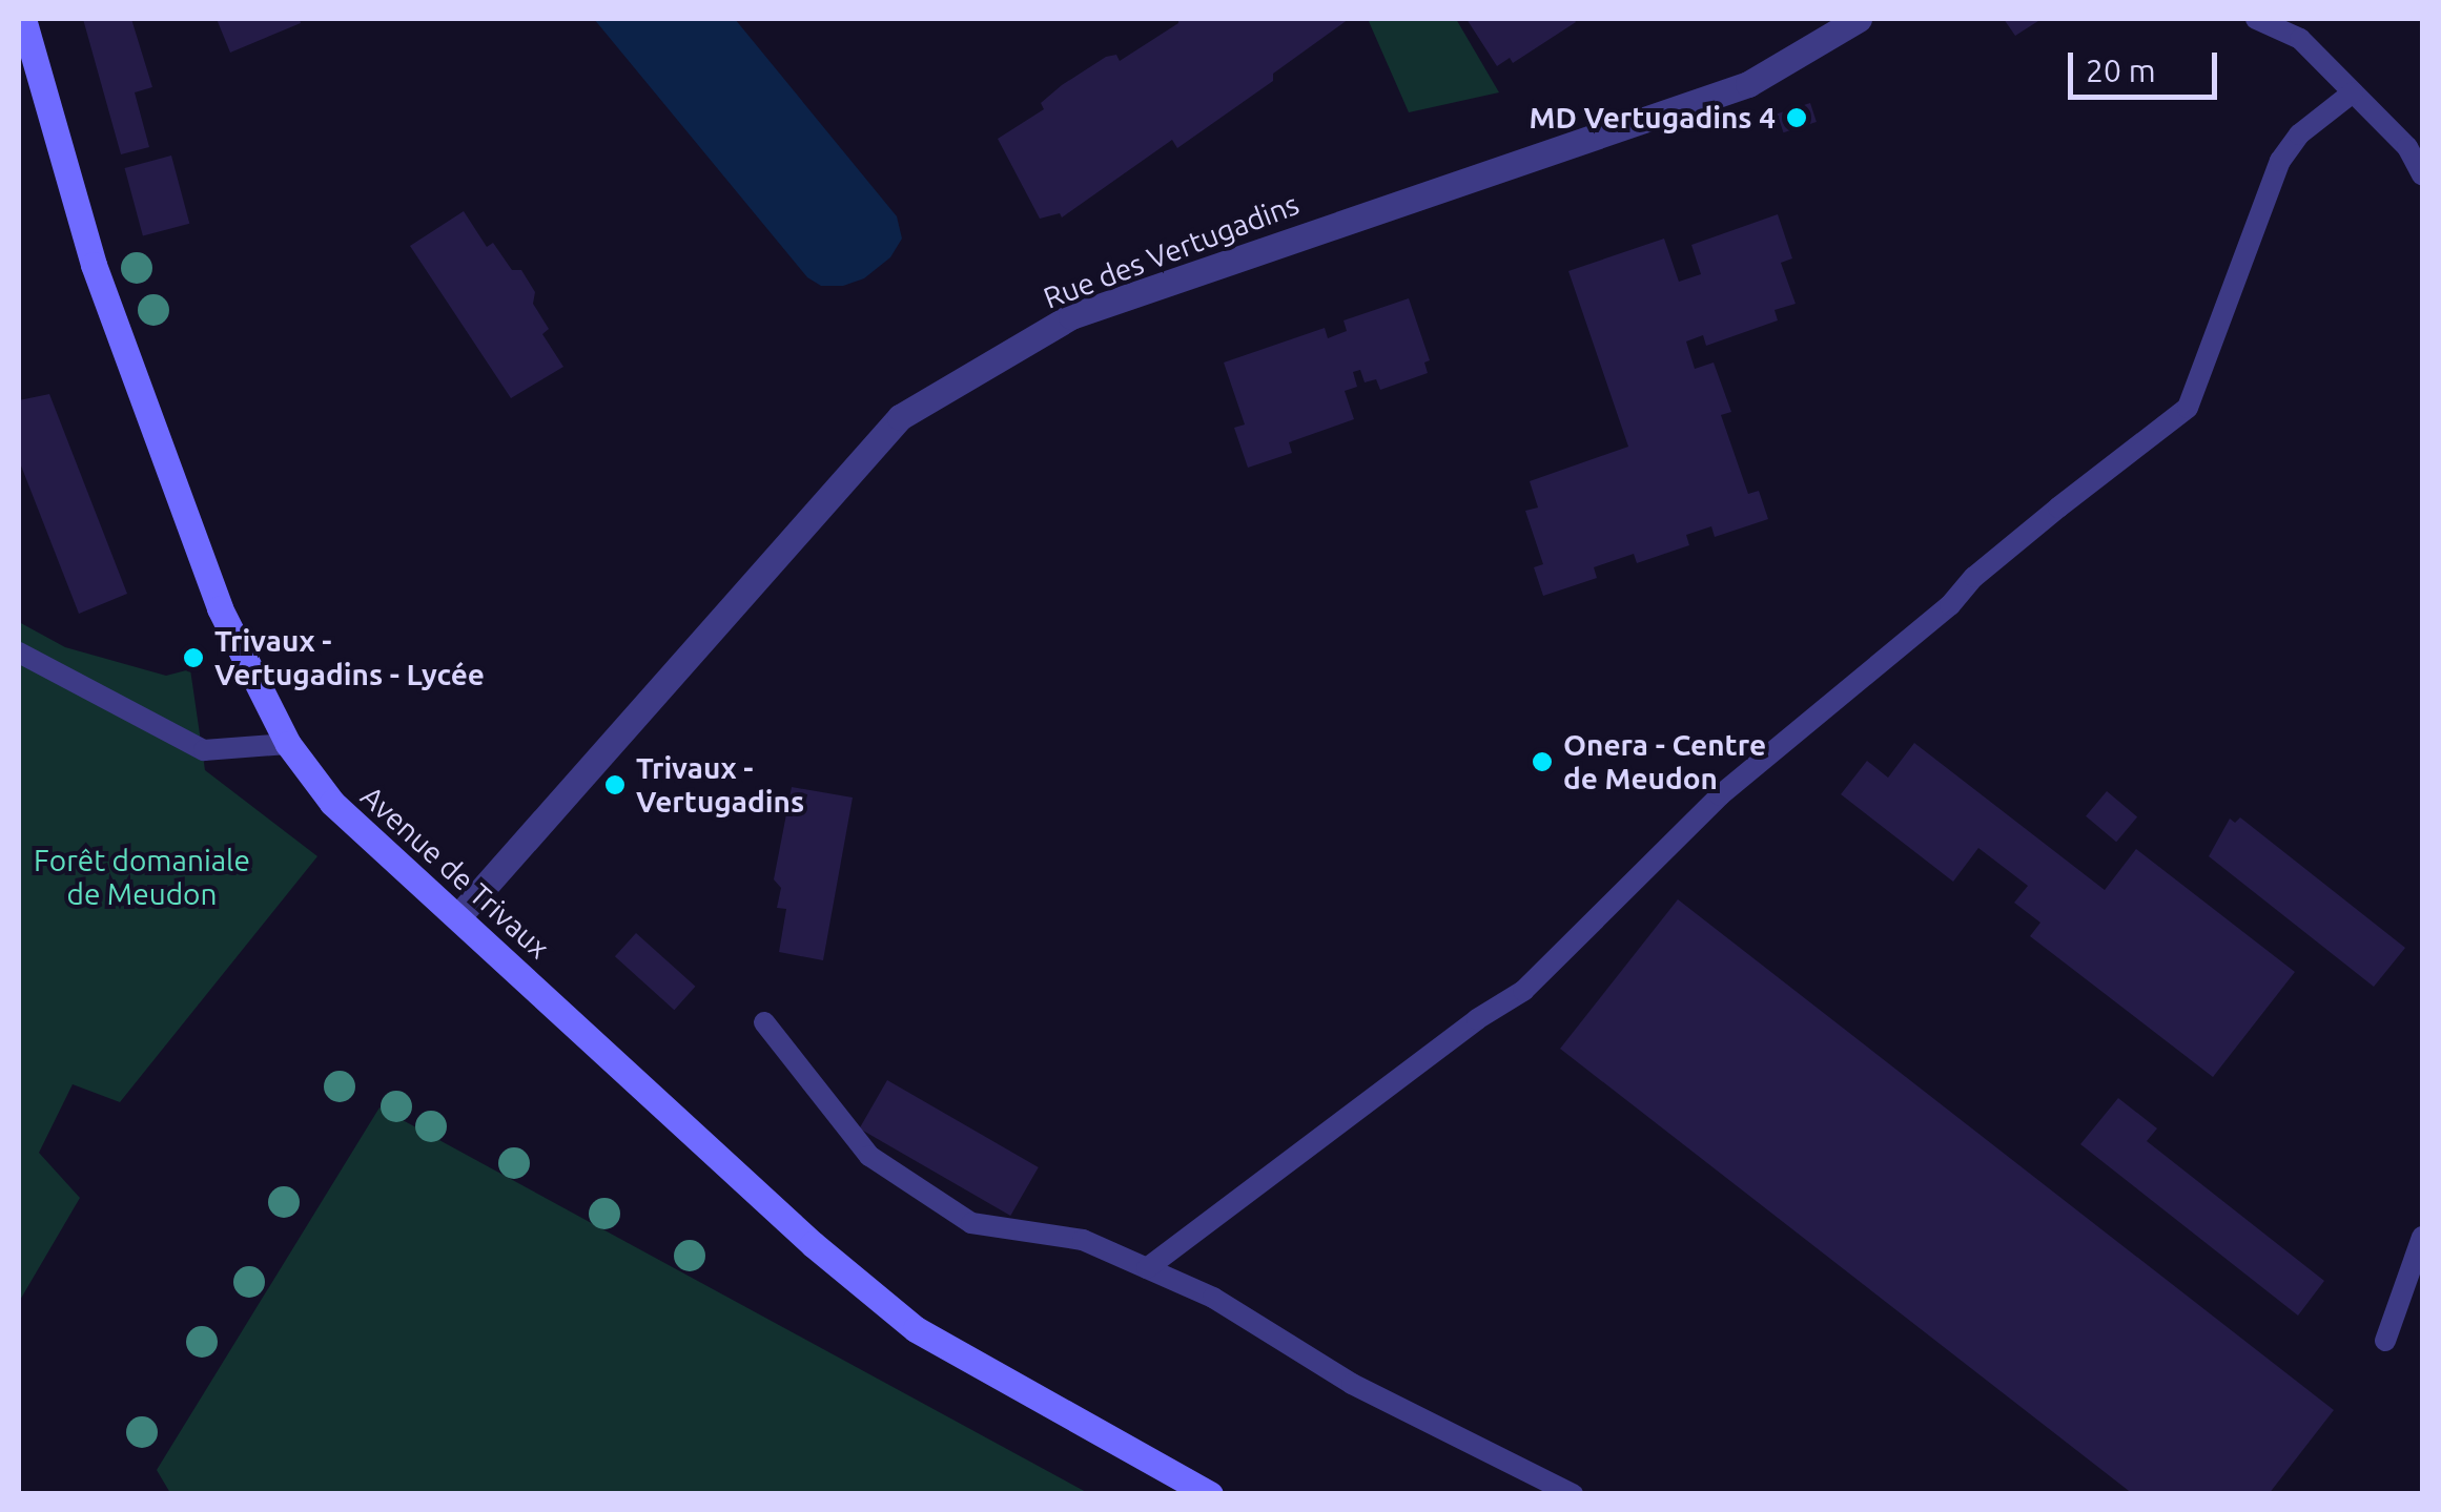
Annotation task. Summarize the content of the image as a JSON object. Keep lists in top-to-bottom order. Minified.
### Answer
{"streets":{"main road":["Avenue de Trivaux"],"street":["Rue des Vertugadins"]},"crossings":[["Rue des Vertugadins","Avenue de Trivaux"]],"parks":["Forêt domaniale de Meudon"],"places":["MD Vertugadins 4","Trivaux - Vertugadins - Lycée","Onera - Centre de Meudon","Trivaux - Vertugadins"],"scale_bar":"20 m"}
